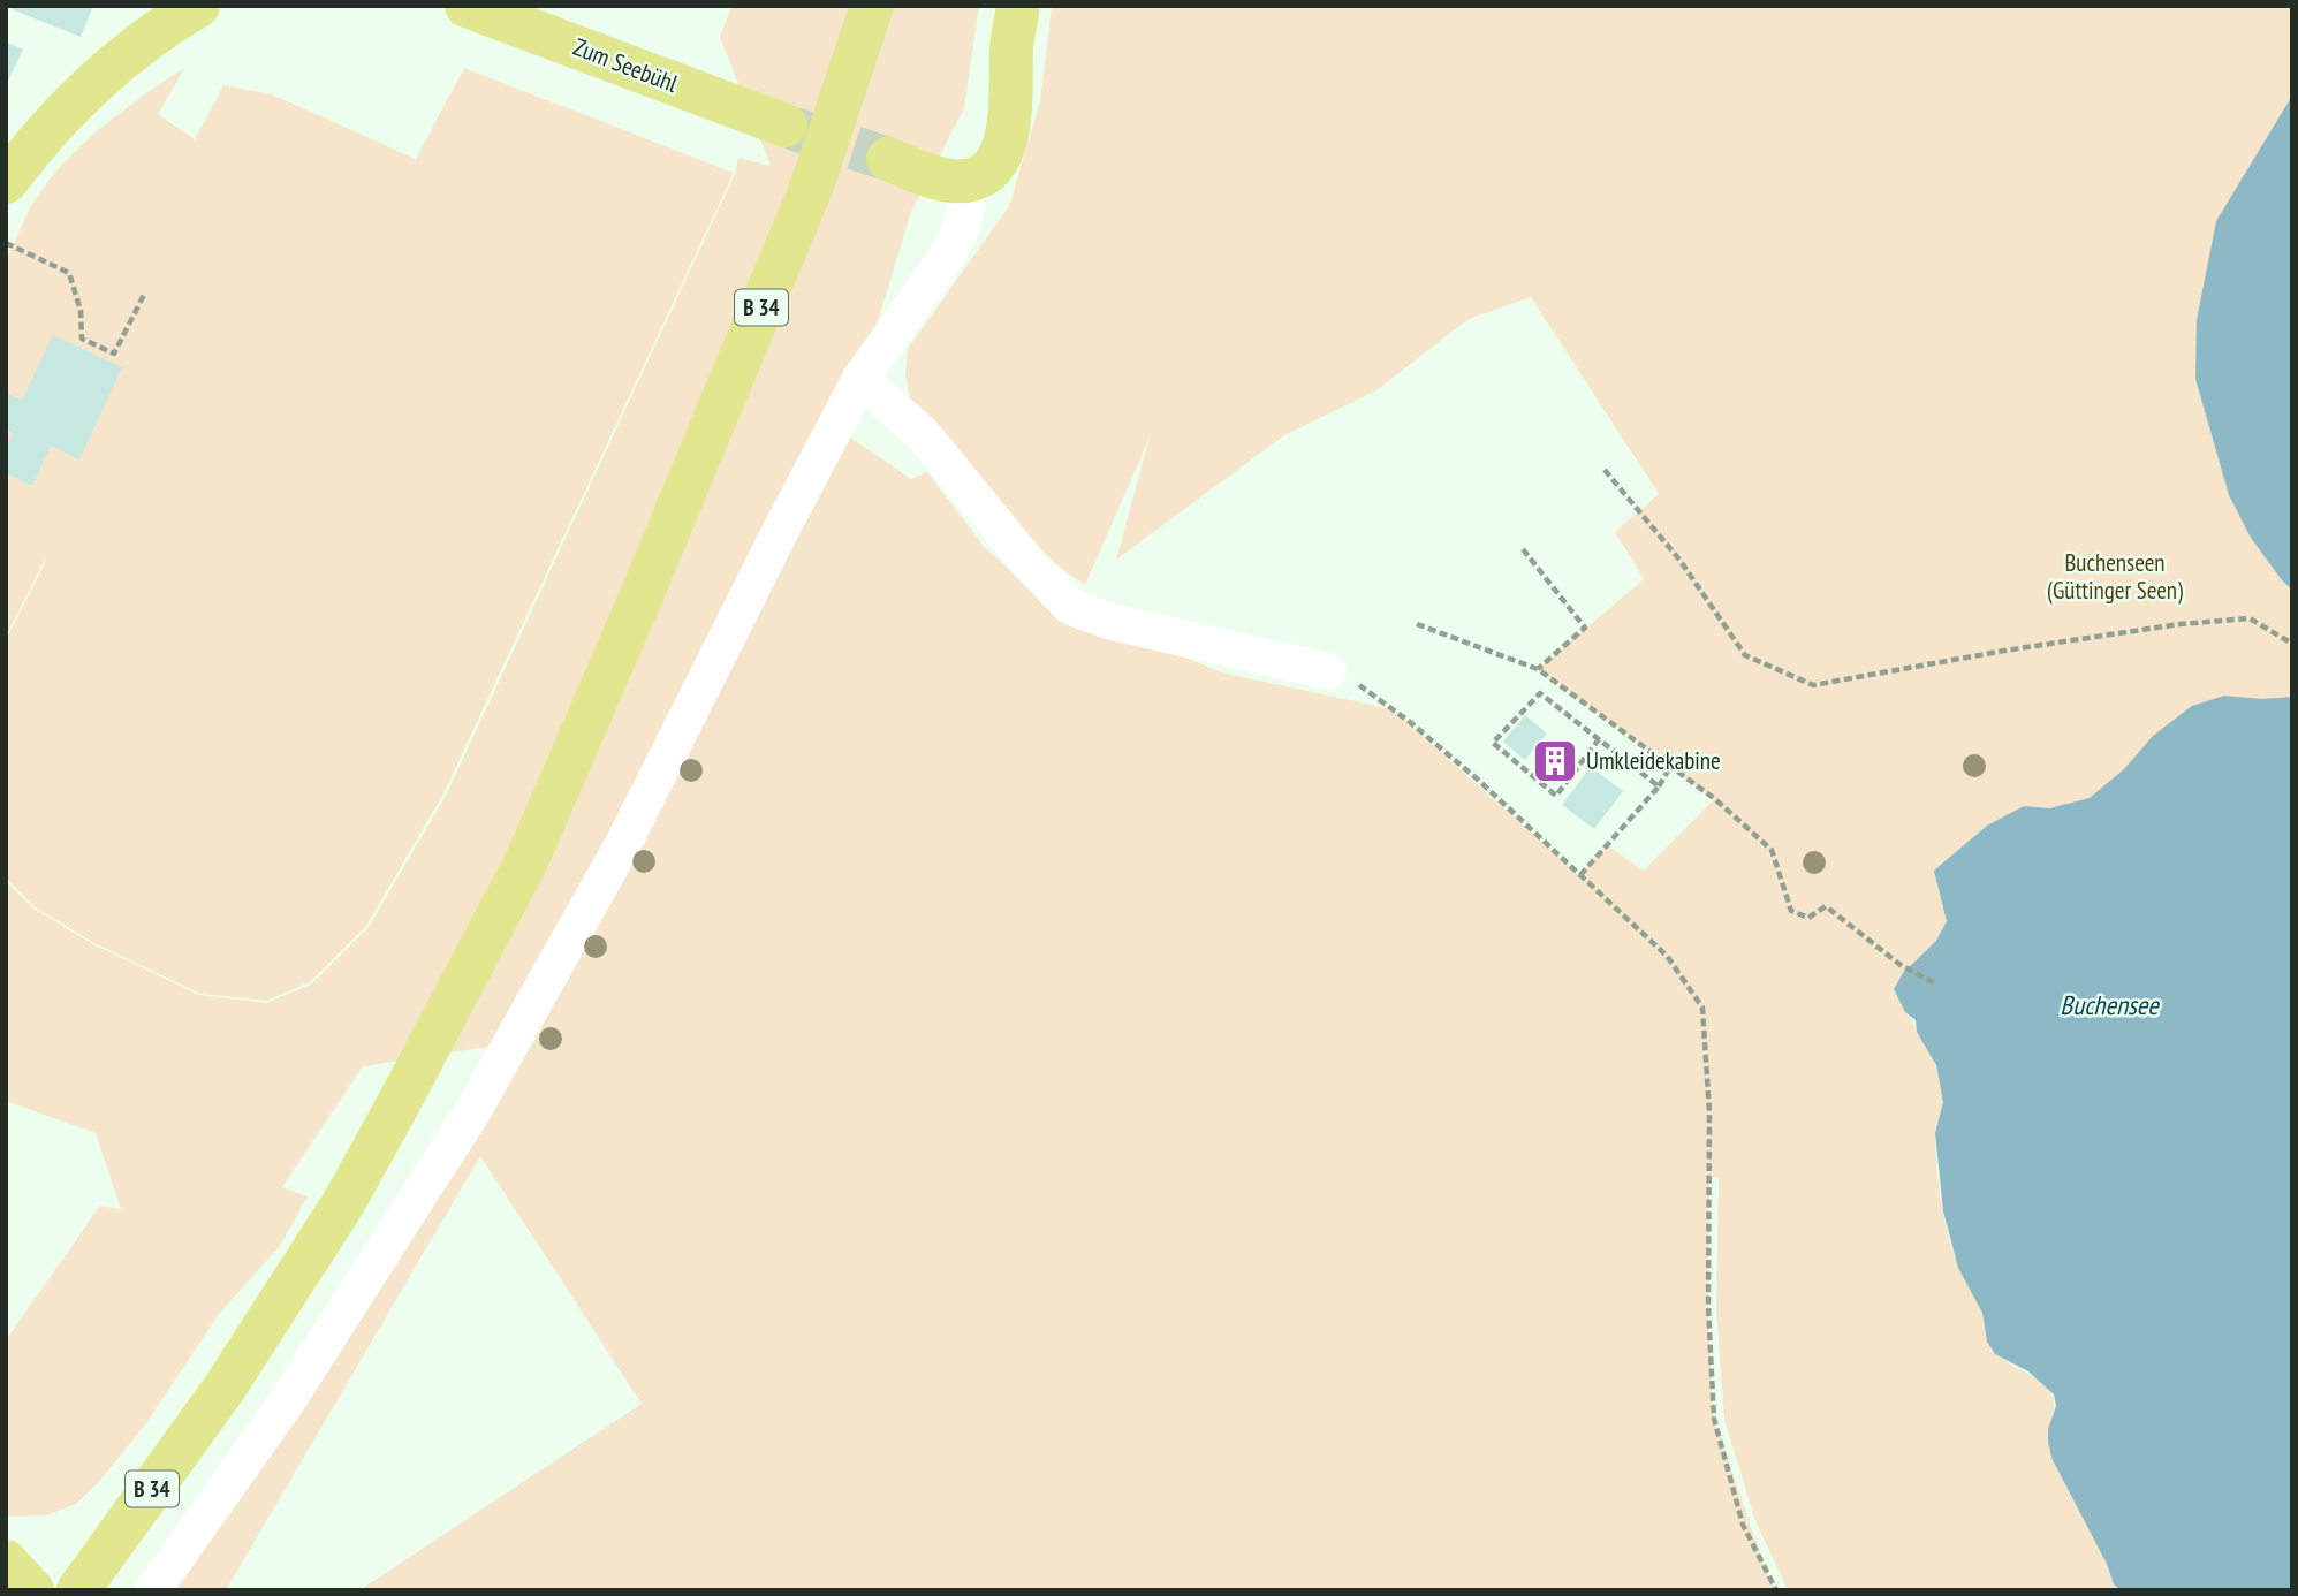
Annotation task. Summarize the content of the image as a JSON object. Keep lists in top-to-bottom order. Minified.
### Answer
{"streets":{"main road":["Zum Seebühl","B 34"]},"water":["Buchensee"],"parks":["Buchenseen (Güttinger Seen)"],"places":{"building":["Umkleidekabine"]}}
